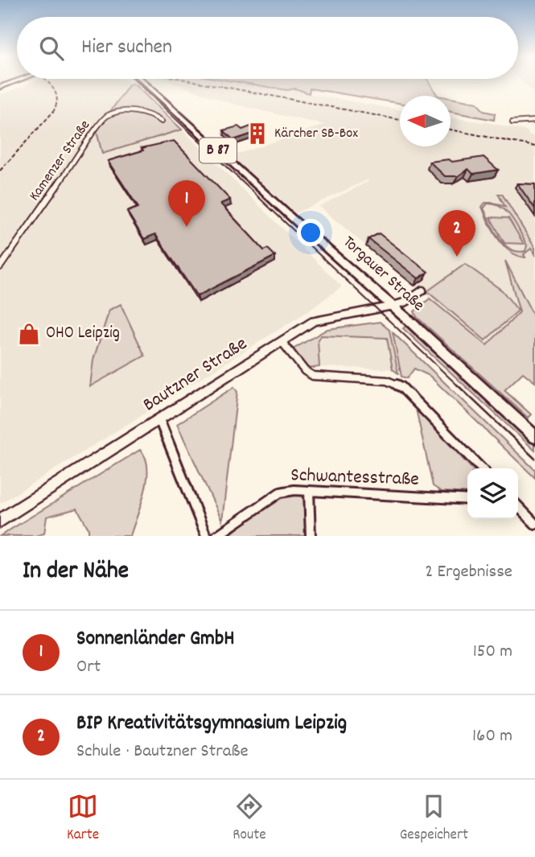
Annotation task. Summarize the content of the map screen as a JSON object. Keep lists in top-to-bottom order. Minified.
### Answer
{"streets":{"main road":["B 87","Torgauer Straße","Bautzner Straße"],"street":["Kamenzer Straße","Schwantesstraße"]},"crossings":[["Torgauer Straße","Bautzner Straße"]],"places":{"building":["Kärcher SB-Box"],"shop":["OHO Leipzig"]},"north":"left","page":{"search":"Hier suchen","pins":["1","2"],"heading":["In der Nähe","2 Ergebnisse"],"list":[{"mark":"1","name":"Sonnenländer GmbH","note":"Ort","value":"150 m"},{"mark":"2","name":"BIP Kreativitätsgymnasium Leipzig","note":"Schule · Bautzner Straße","value":"160 m"}],"nav":["Karte","Route","Gespeichert"]}}
